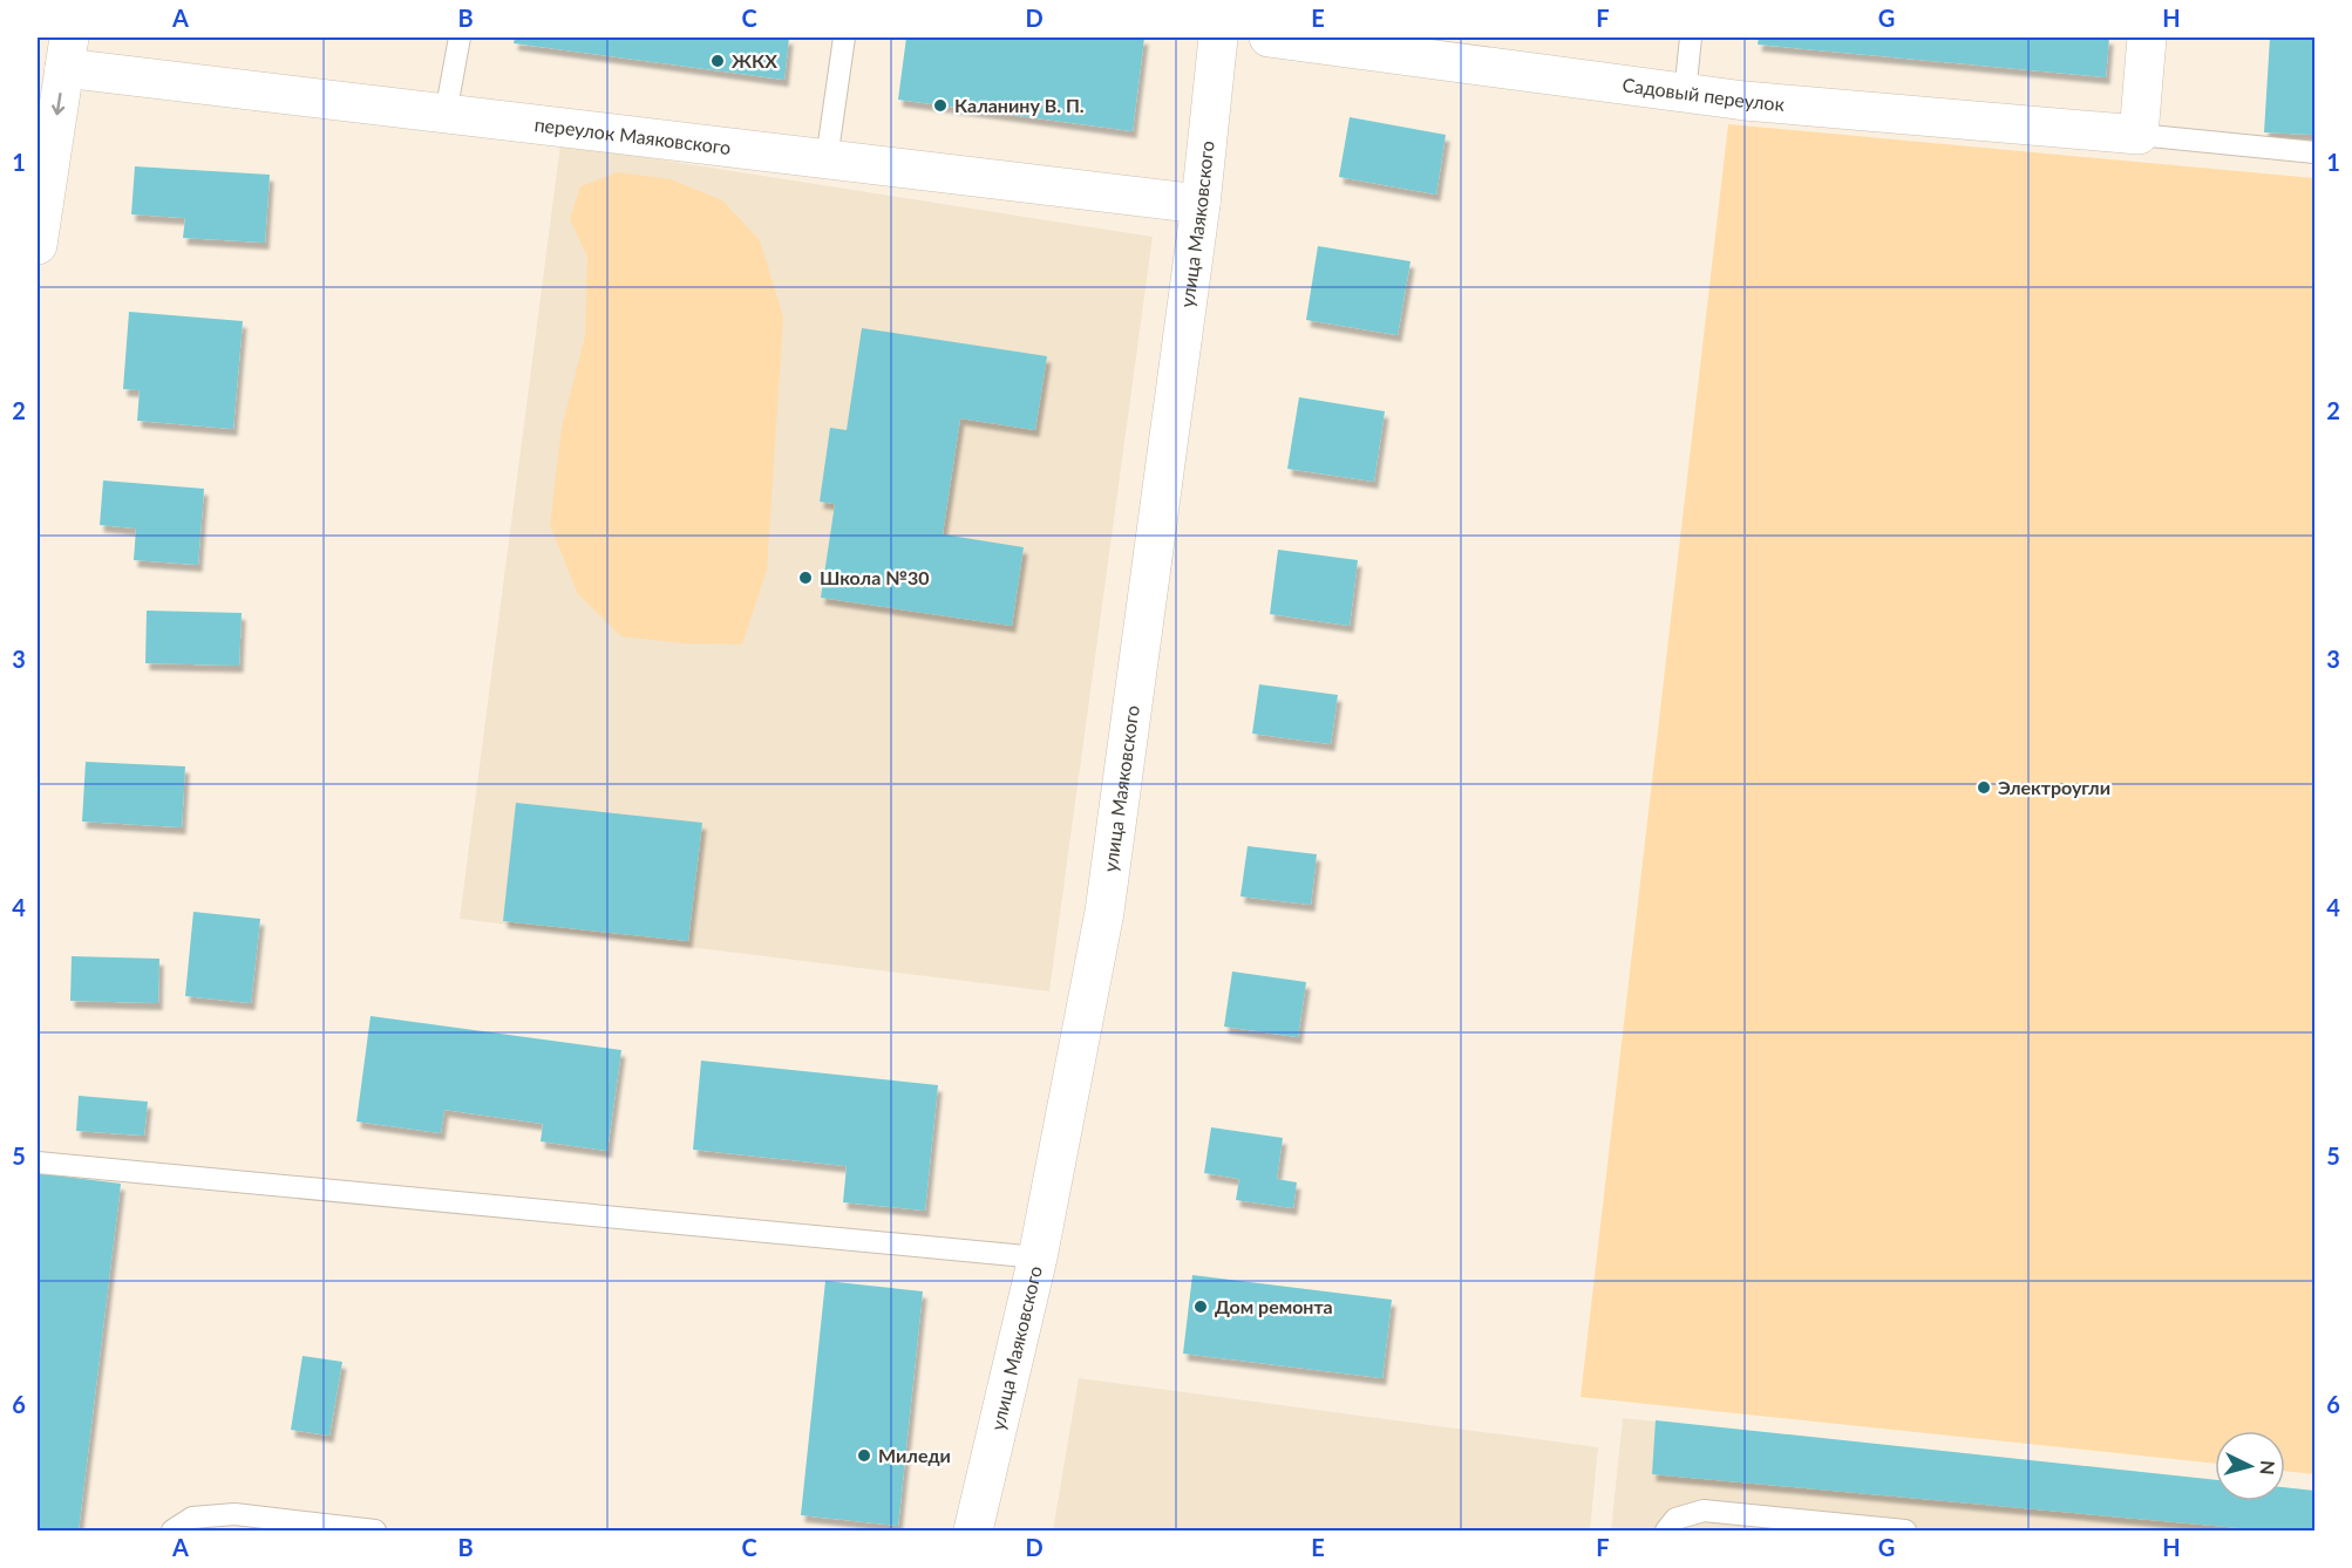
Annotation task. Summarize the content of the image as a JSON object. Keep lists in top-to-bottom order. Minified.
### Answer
{"streets":{"street":["Садовый переулок","переулок Маяковского","улица Маяковского"]},"crossings":[["переулок Маяковского","улица Маяковского"]],"places":["ЖКХ","Каланину В. П.","Школа №30","Электроугли","Дом ремонта","Миледи"],"north":"right","grid":{"columns":["A","B","C","D","E","F","G","H"],"rows":["1","2","3","4","5","6"]}}
